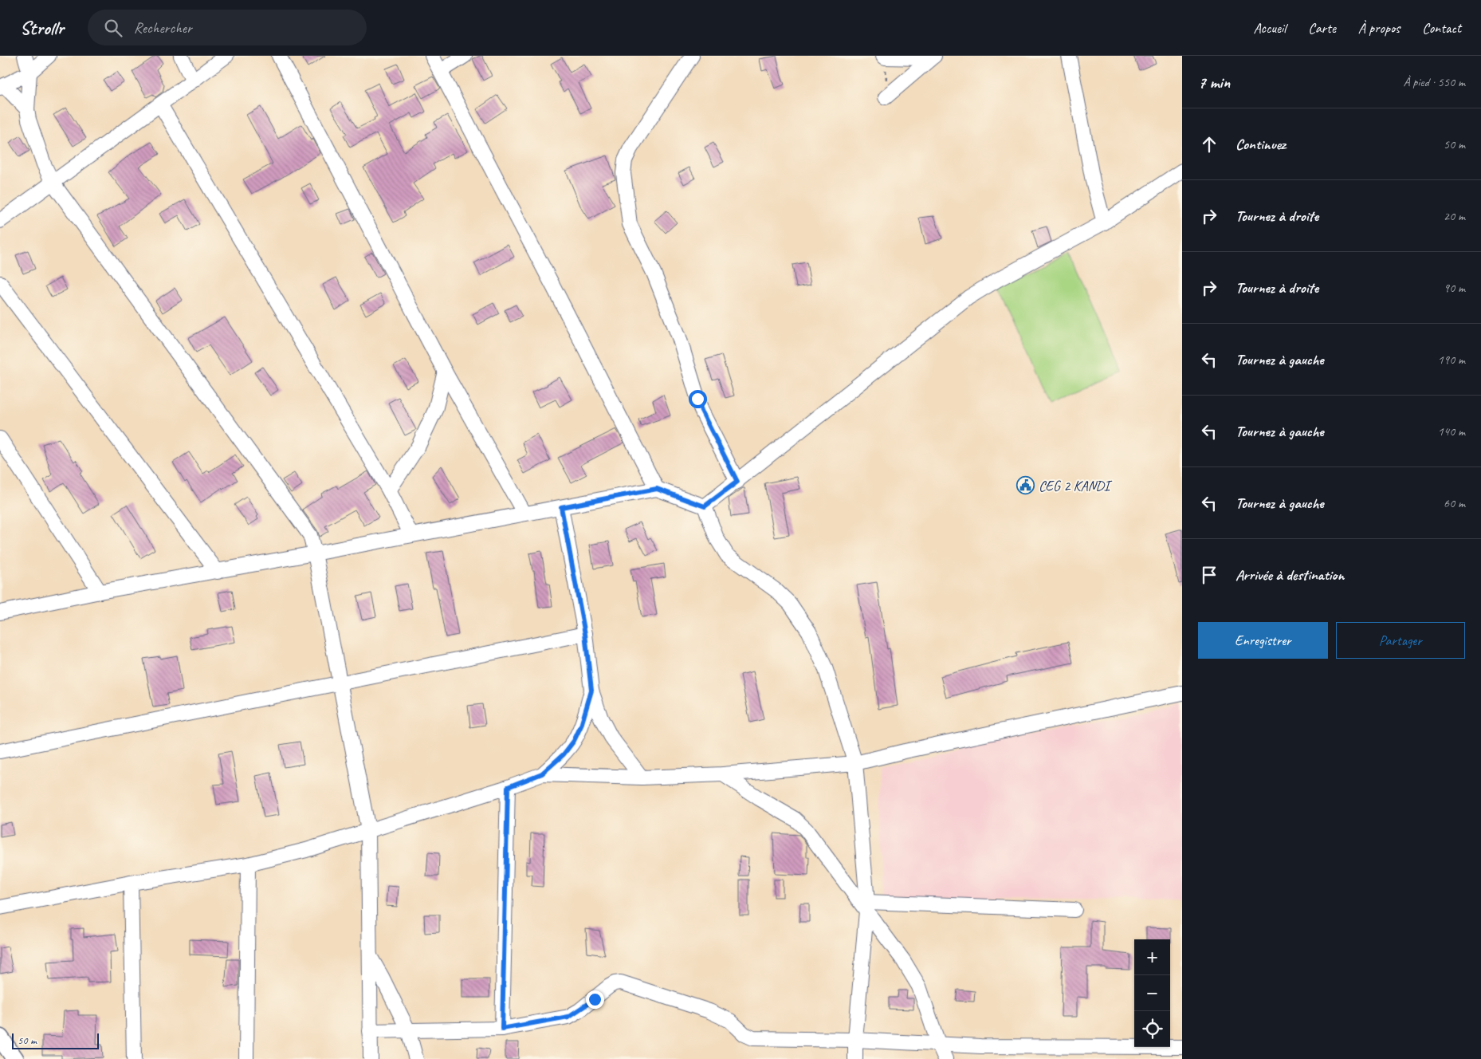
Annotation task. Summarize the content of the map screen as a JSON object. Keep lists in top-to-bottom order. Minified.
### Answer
{"places":{"public building":["CEG 2 KANDI"]},"scale_bar":"50 m","page":{"header":"Strollr","search":"Rechercher","nav":["Accueil","Carte","À propos","Contact"],"heading":["7 min","À pied · 550 m"],"list":[["Continuez","50 m"],["Tournez à droite","20 m"],["Tournez à droite","90 m"],["Tournez à gauche","190 m"],["Tournez à gauche","140 m"],["Tournez à gauche","60 m"],"Arrivée à destination"],"buttons":["Enregistrer","Partager"],"map_buttons":["+","−"],"scale":"50 m"}}
